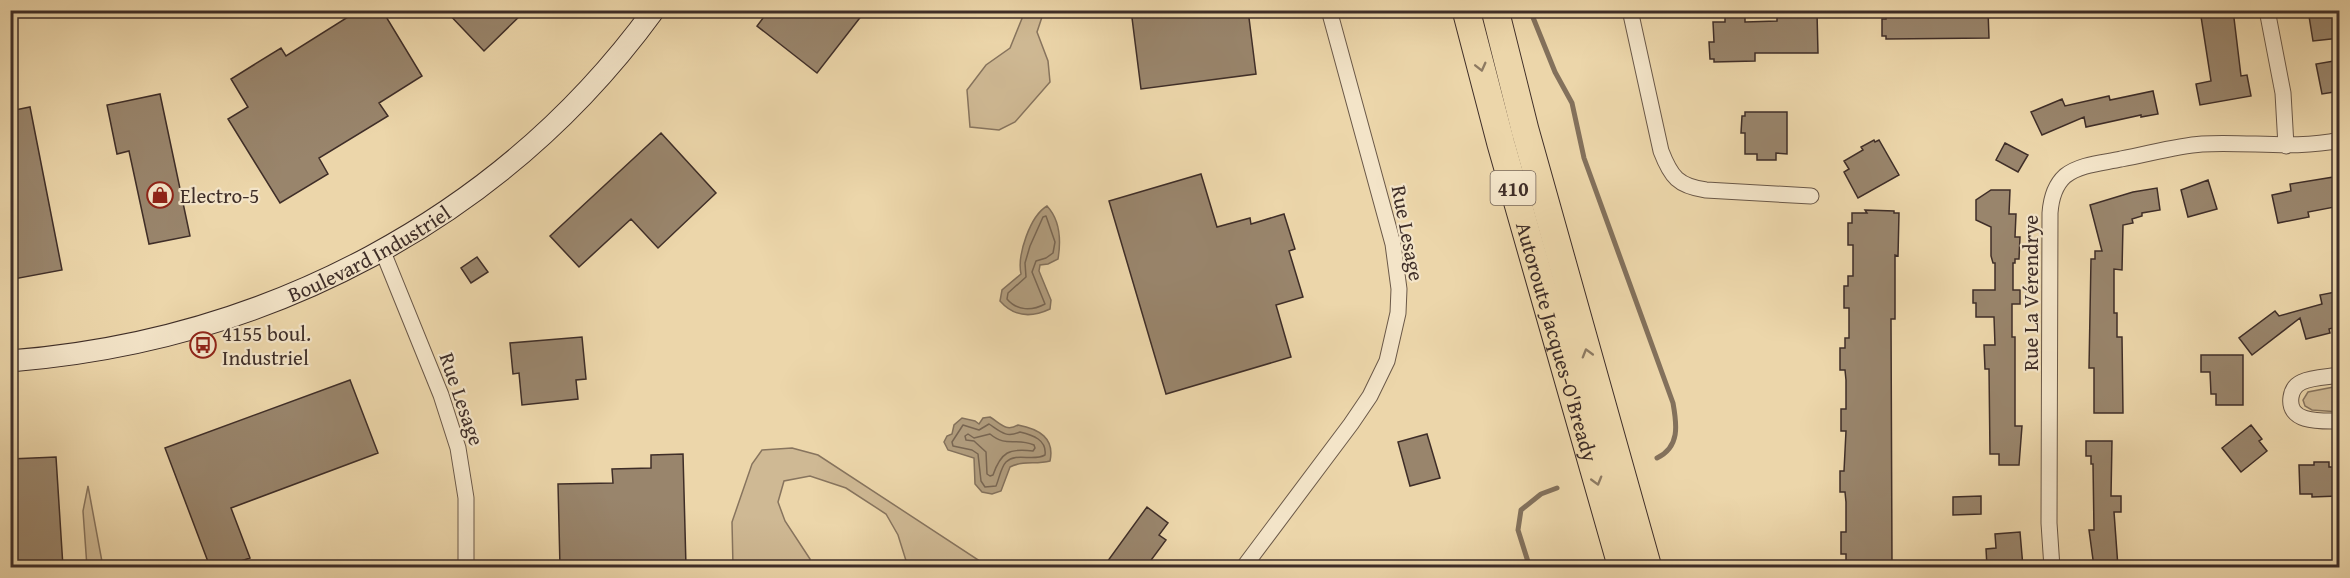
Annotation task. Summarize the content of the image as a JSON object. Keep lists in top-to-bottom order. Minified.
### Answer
{"streets":{"highway":["410","Autoroute Jacques-O'Bready"],"main road":["Boulevard Industriel"],"street":["Rue Lesage","Rue La Vérendrye"]},"crossings":[["Rue Lesage","Boulevard Industriel"]],"places":{"shop":["Electro-5"],"bus stop":["4155 boul. Industriel"]}}
